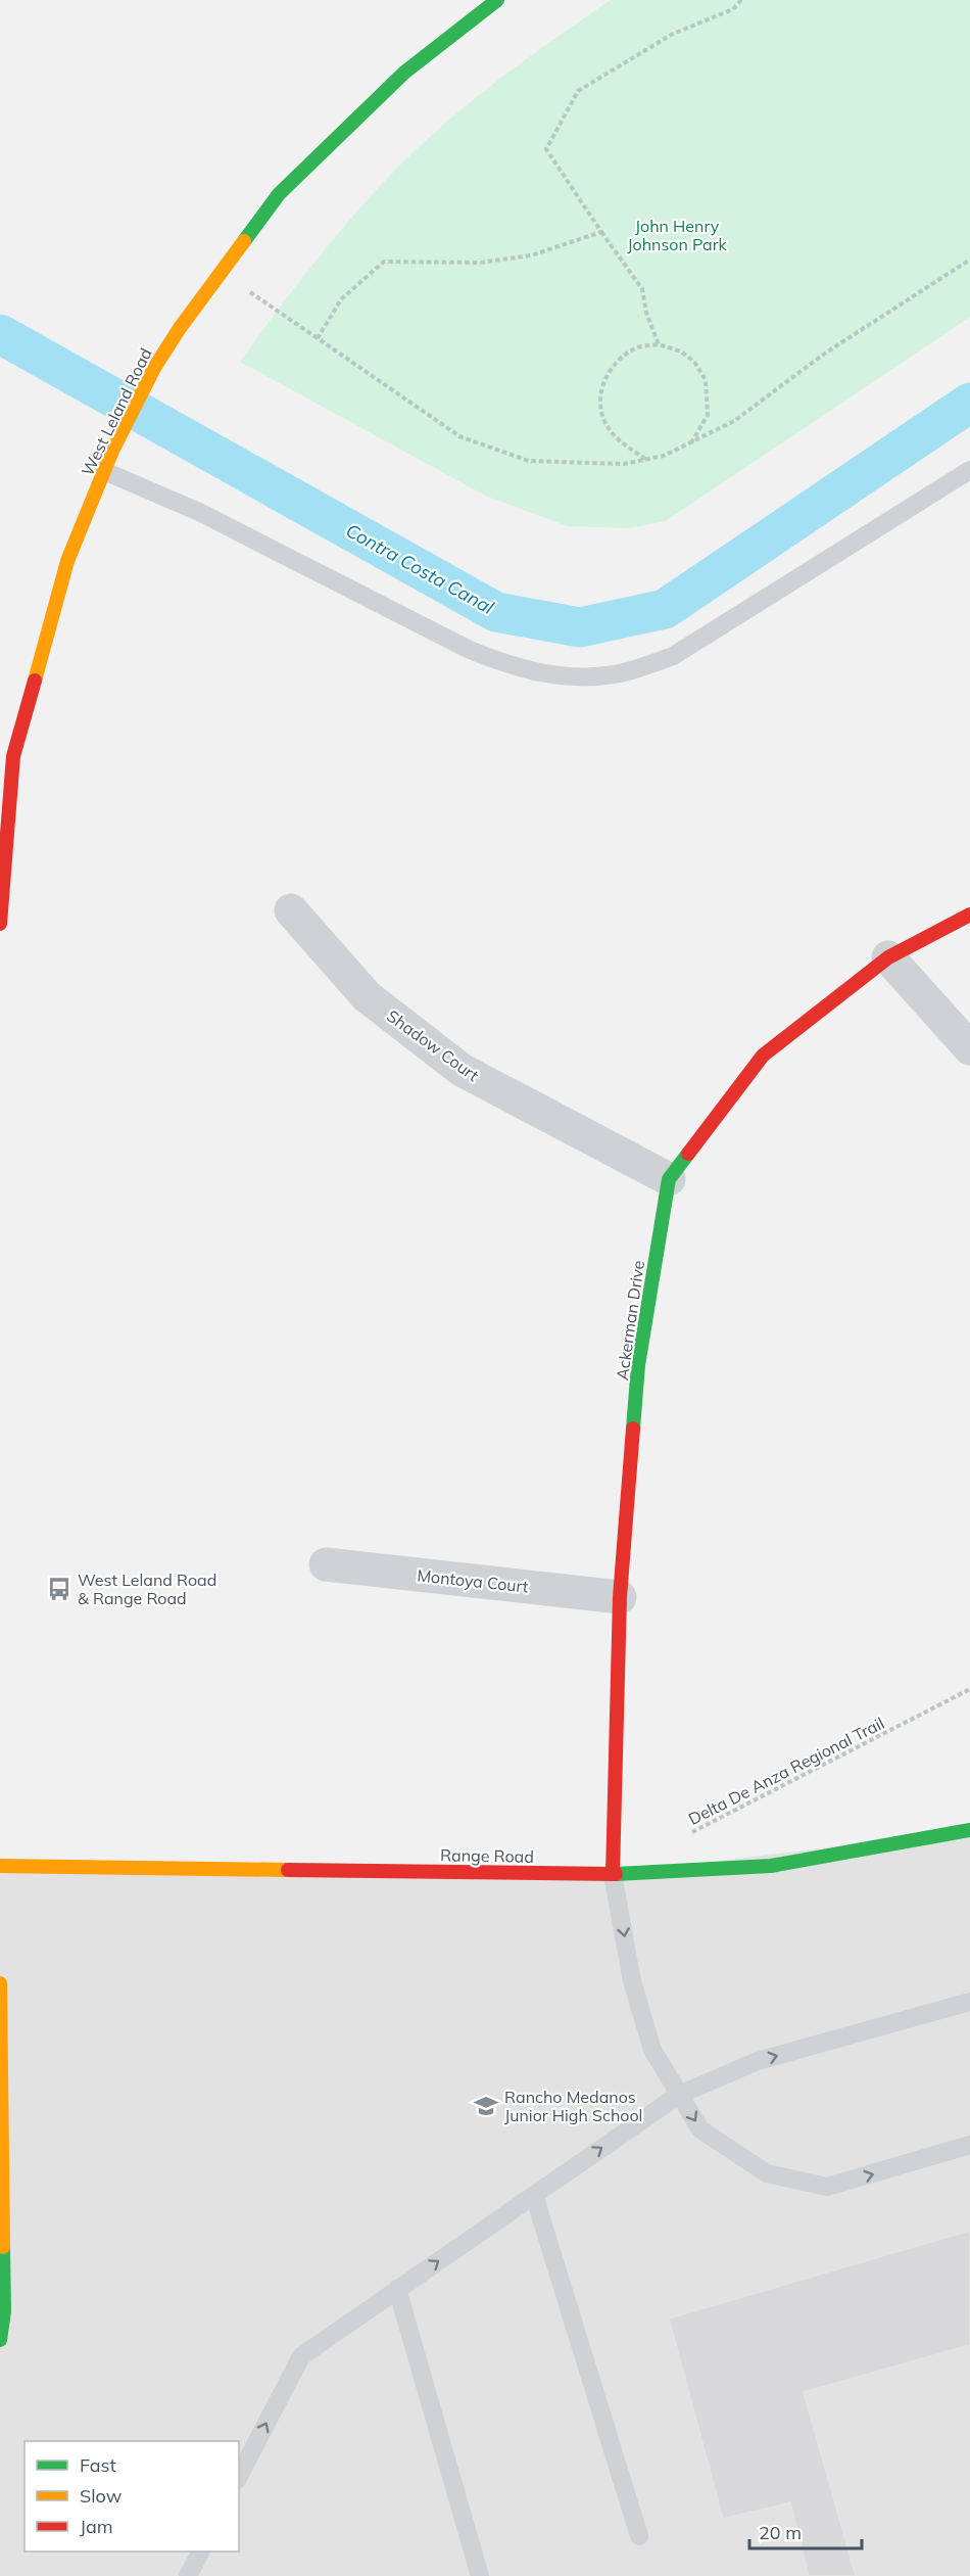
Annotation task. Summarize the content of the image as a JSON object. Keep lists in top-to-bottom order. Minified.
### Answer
{"streets":{"street":["West Leland Road","Shadow Court","Ackerman Drive","Montoya Court","Range Road"],"path":["Delta De Anza Regional Trail"]},"crossings":[["Shadow Court","Ackerman Drive"],["Ackerman Drive","Montoya Court"],["Ackerman Drive","Range Road"]],"water":["Contra Costa Canal"],"parks":["John Henry Johnson Park"],"places":{"bus stop":["West Leland Road & Range Road"],"school or university":["Rancho Medanos Junior High School"]},"legend":["Fast","Slow","Jam"],"scale_bar":"20 m"}
